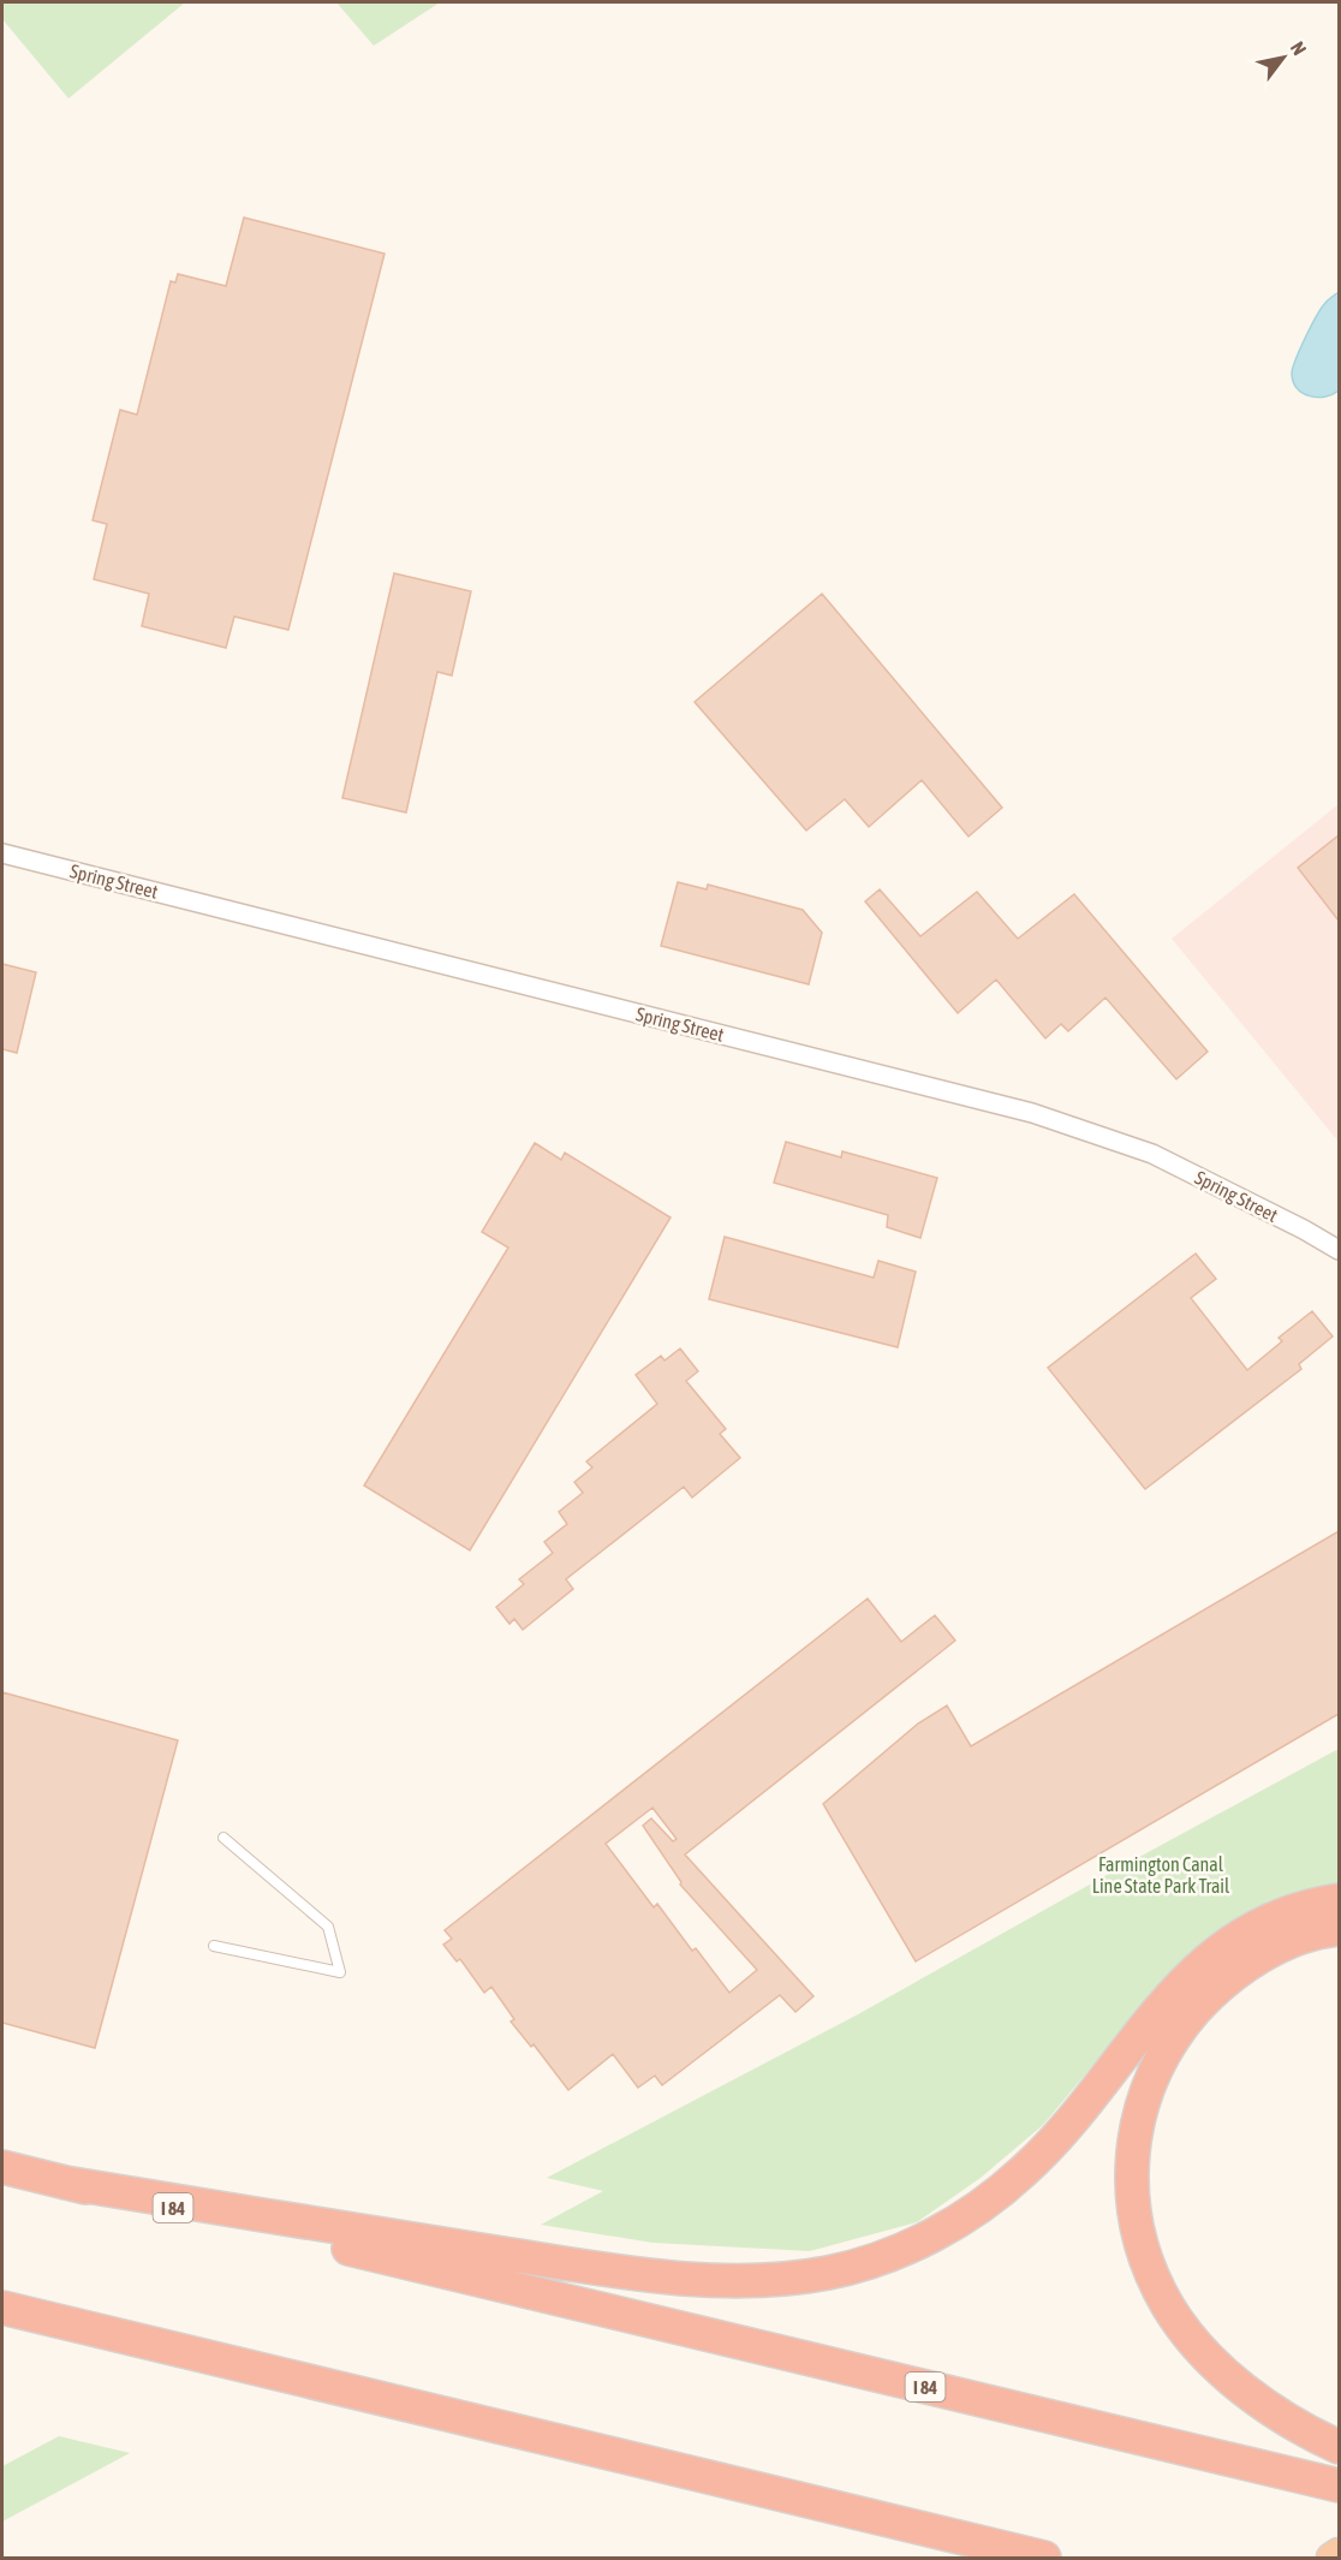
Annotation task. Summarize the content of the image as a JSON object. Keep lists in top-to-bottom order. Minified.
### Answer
{"streets":{"highway":["I 84"],"street":["Spring Street"]},"parks":["Farmington Canal Line State Park Trail"],"north":"top right"}
